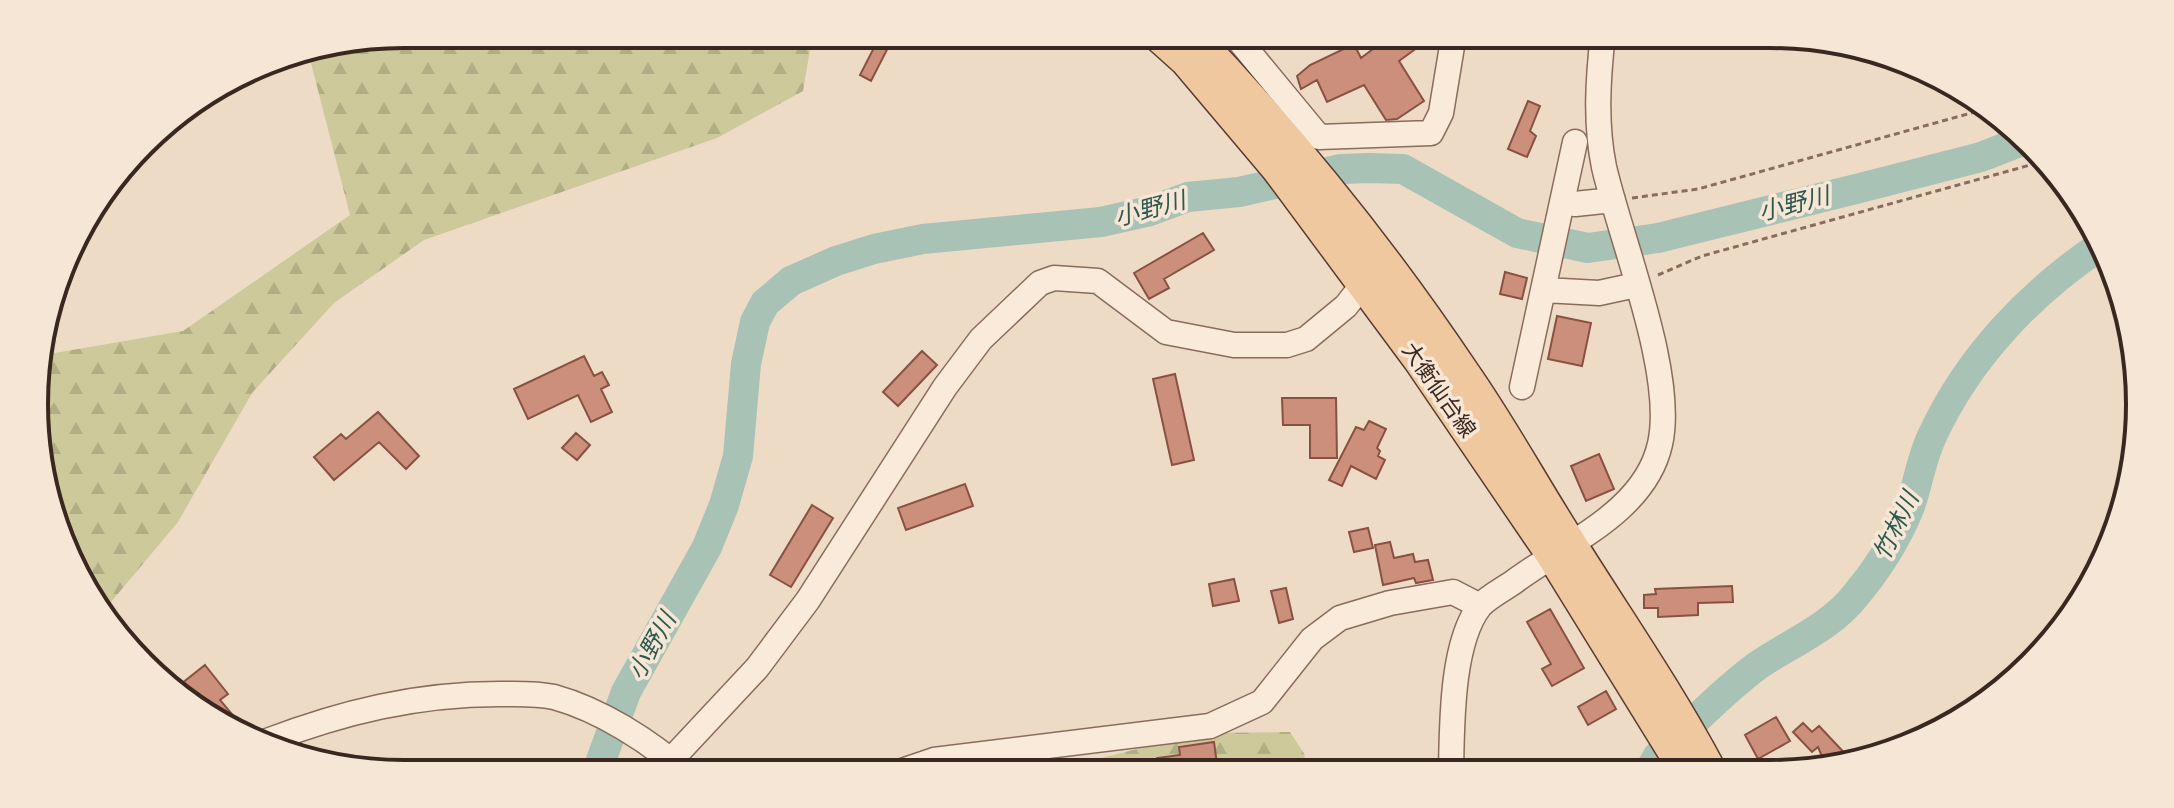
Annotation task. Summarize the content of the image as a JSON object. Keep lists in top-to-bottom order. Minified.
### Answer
{"streets":{"main road":["大衡仙台線"]},"water":["小野川","竹林川"]}
